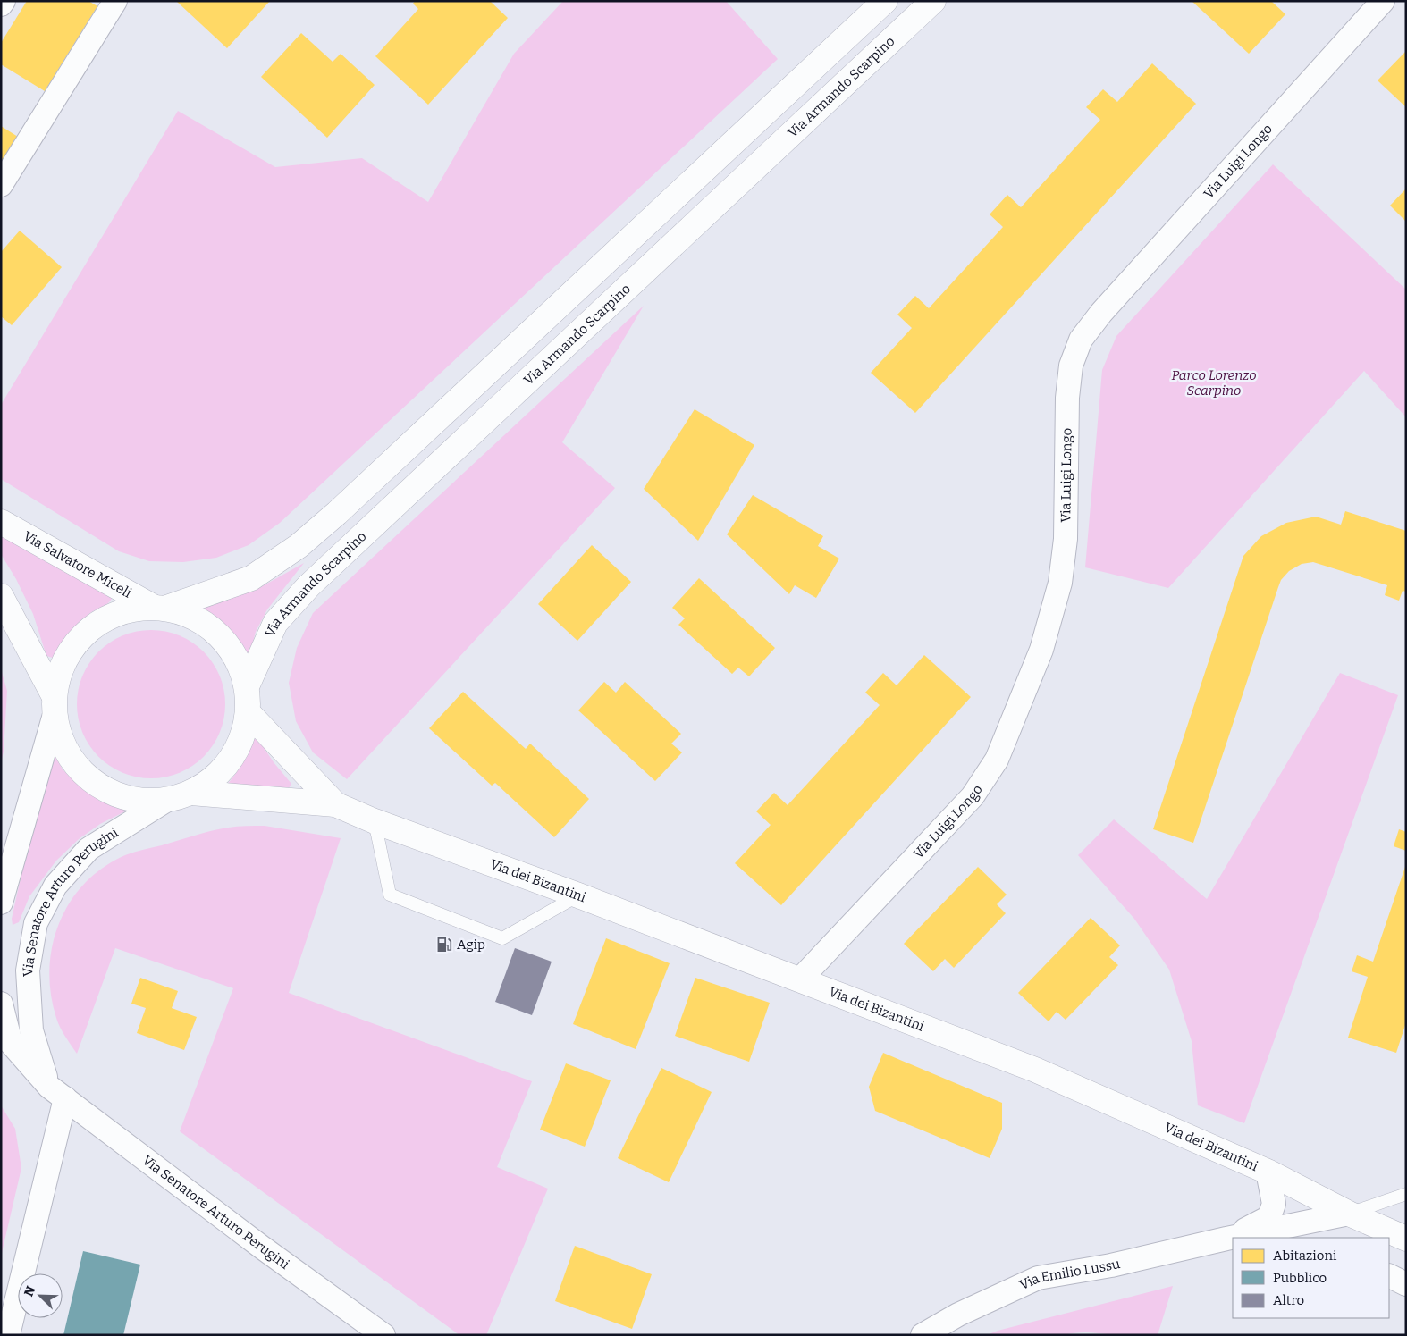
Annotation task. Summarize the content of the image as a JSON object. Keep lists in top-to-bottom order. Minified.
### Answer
{"streets":{"street":["Via Armando Scarpino","Via Luigi Longo","Via Salvatore Miceli","Via dei Bizantini","Via Senatore Arturo Perugini","Via Emilio Lussu"]},"crossings":[["Via Armando Scarpino","Via Salvatore Miceli"],["Via Luigi Longo","Via dei Bizantini"],["Via dei Bizantini","Via Emilio Lussu"]],"parks":["Parco Lorenzo Scarpino"],"places":{"fuel station":["Agip"]},"legend":["Abitazioni","Pubblico","Altro"],"north":"top left"}
